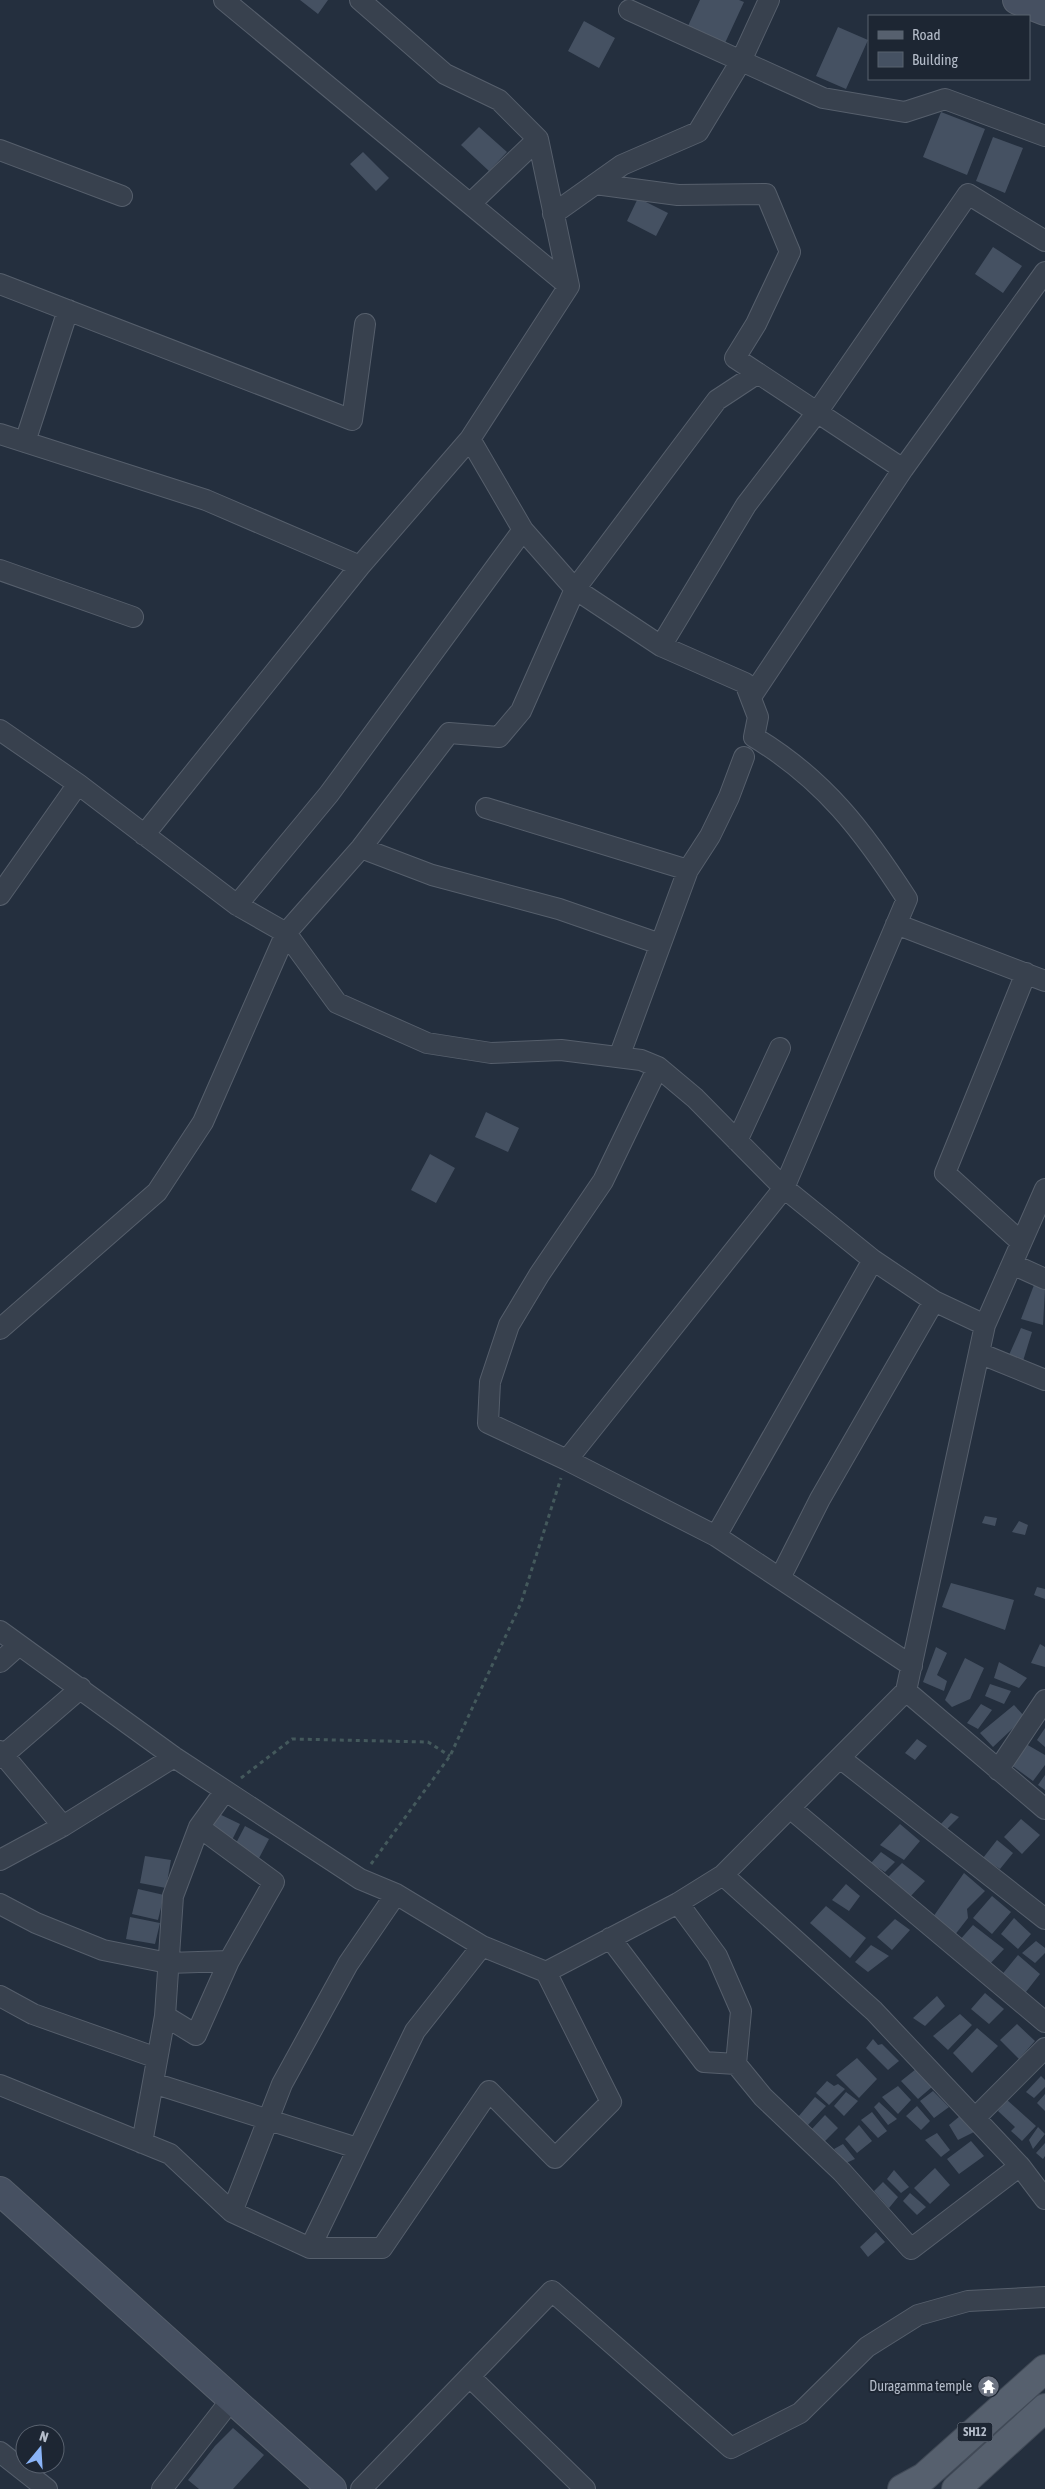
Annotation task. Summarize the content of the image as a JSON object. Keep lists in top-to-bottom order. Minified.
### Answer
{"streets":{"main road":["SH12"]},"places":{"temple":["Duragamma temple"]},"legend":["Road","Building"],"north":"top"}
